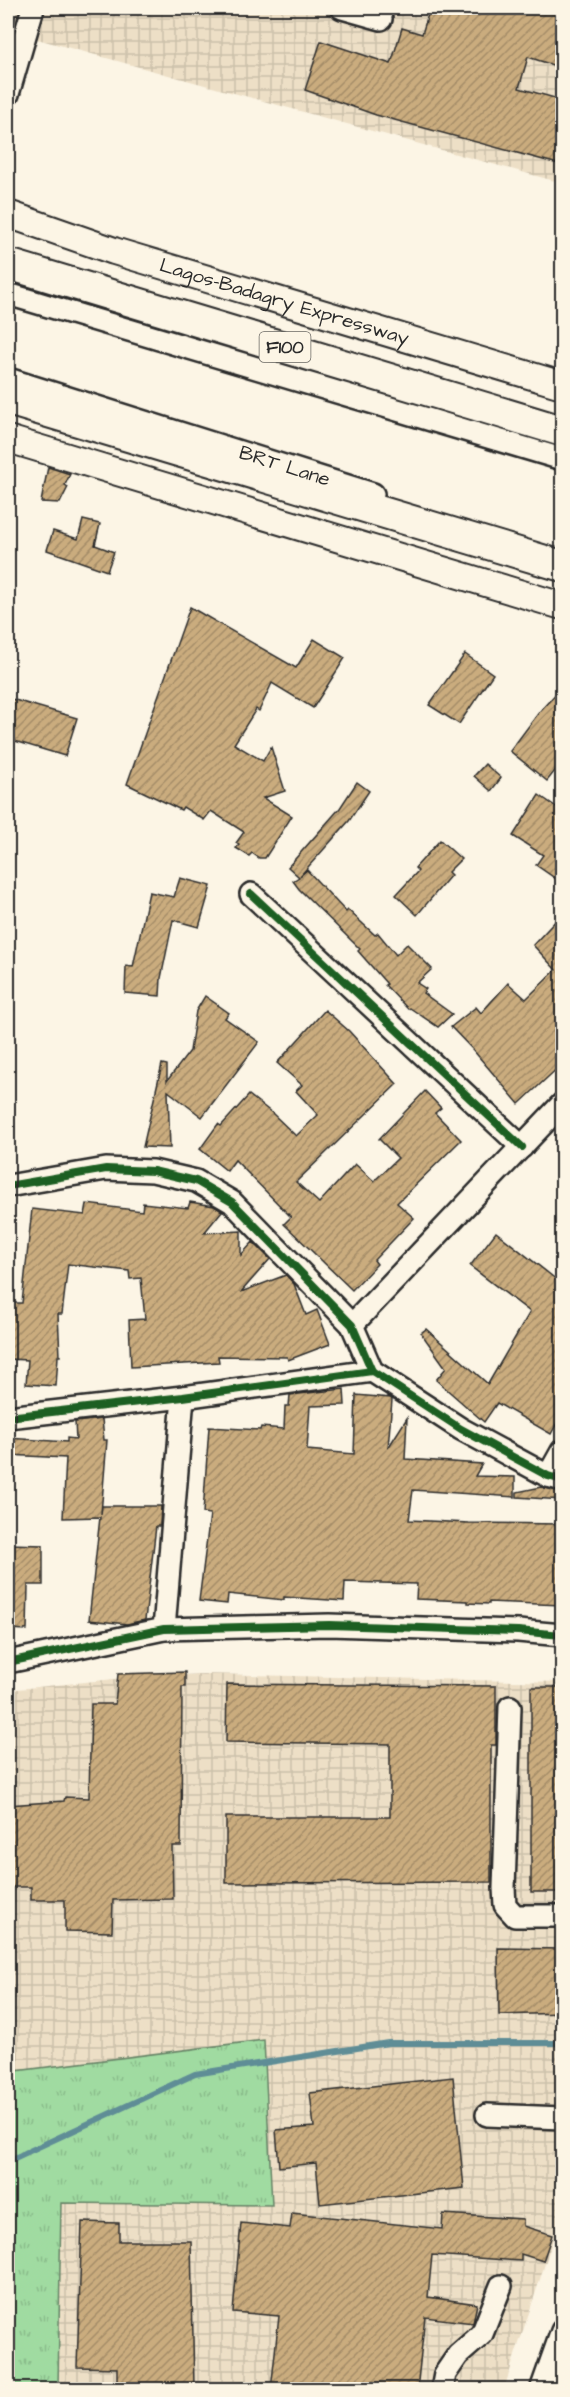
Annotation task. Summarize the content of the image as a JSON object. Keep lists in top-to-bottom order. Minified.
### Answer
{"streets":{"highway":["F100"],"main road":["Lagos-Badagry Expressway"],"street":["BRT Lane"]}}
